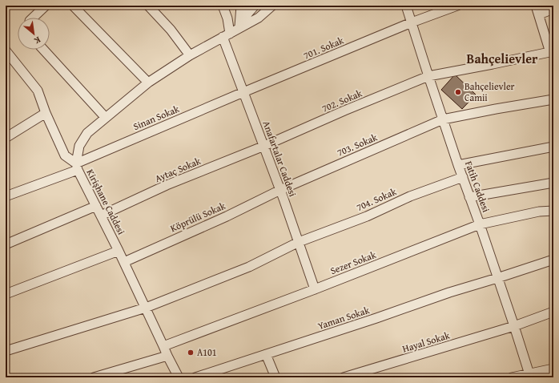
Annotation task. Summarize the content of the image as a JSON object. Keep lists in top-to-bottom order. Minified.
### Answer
{"streets":{"street":["701. Sokak","702. Sokak","Sinan Sokak","703. Sokak","Anafartalar Caddesi","Aytaç Sokak","Fatih Caddesi","704. Sokak","Kirişhane Caddesi","Köprülü Sokak","Sezer Sokak","Yaman Sokak","Hayal Sokak"]},"crossings":[["701. Sokak","Sinan Sokak"],["701. Sokak","Anafartalar Caddesi"],["701. Sokak","Fatih Caddesi"],["702. Sokak","Anafartalar Caddesi"],["702. Sokak","Aytaç Sokak"],["702. Sokak","Fatih Caddesi"],["Sinan Sokak","Anafartalar Caddesi"],["Sinan Sokak","Kirişhane Caddesi"],["703. Sokak","Anafartalar Caddesi"],["703. Sokak","Fatih Caddesi"],["703. Sokak","Köprülü Sokak"],["Anafartalar Caddesi","Aytaç Sokak"],["Anafartalar Caddesi","704. Sokak"],["Anafartalar Caddesi","Kirişhane Caddesi"],["Anafartalar Caddesi","Köprülü Sokak"],["Anafartalar Caddesi","Sezer Sokak"],["Aytaç Sokak","Kirişhane Caddesi"],["Fatih Caddesi","704. Sokak"],["Fatih Caddesi","Sezer Sokak"],["Fatih Caddesi","Yaman Sokak"],["Fatih Caddesi","Hayal Sokak"],["704. Sokak","Kirişhane Caddesi"],["Kirişhane Caddesi","Köprülü Sokak"],["Kirişhane Caddesi","Sezer Sokak"]],"districts":["Bahçelievler"],"places":["Bahçelievler Camii","A101"],"north":"bottom right"}
